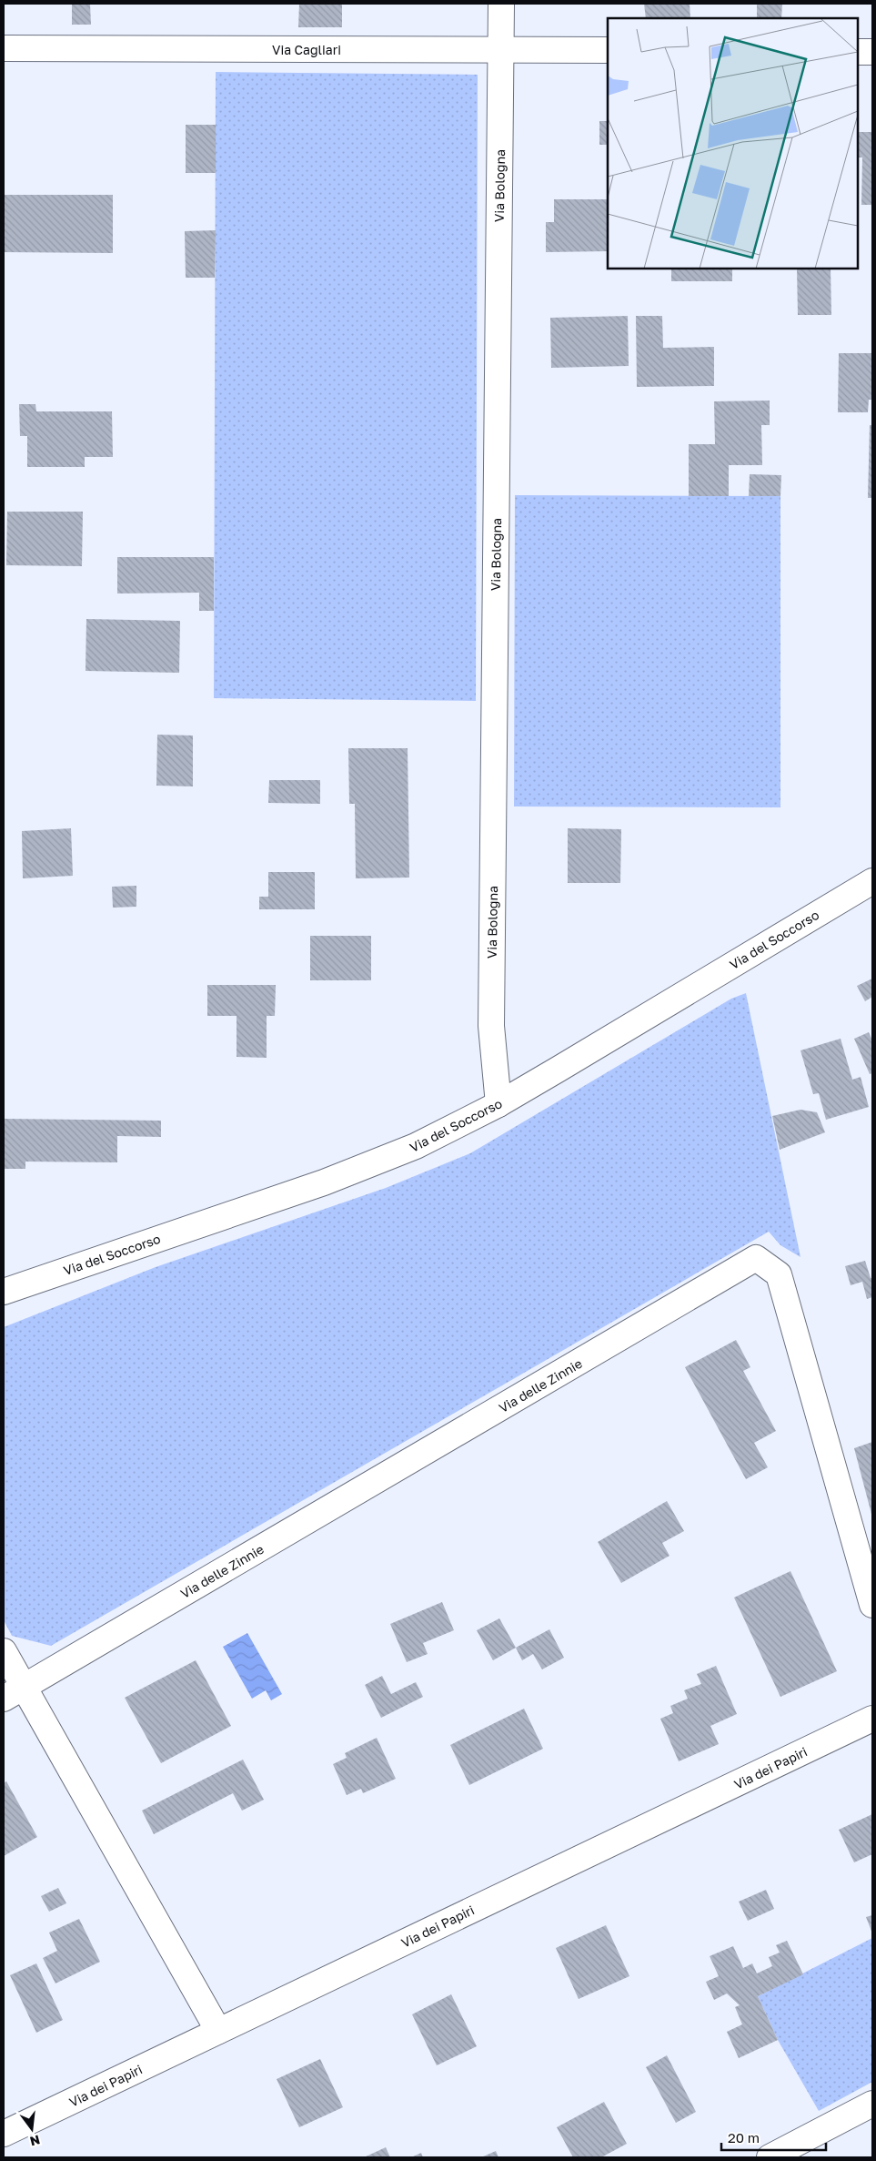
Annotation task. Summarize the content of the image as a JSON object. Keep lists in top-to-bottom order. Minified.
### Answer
{"streets":{"street":["Via Cagliari","Via Bologna","Via del Soccorso","Via delle Zinnie","Via dei Papiri"]},"crossings":[["Via Cagliari","Via Bologna"],["Via Bologna","Via del Soccorso"]],"scale_bar":"20 m","north":"bottom"}
